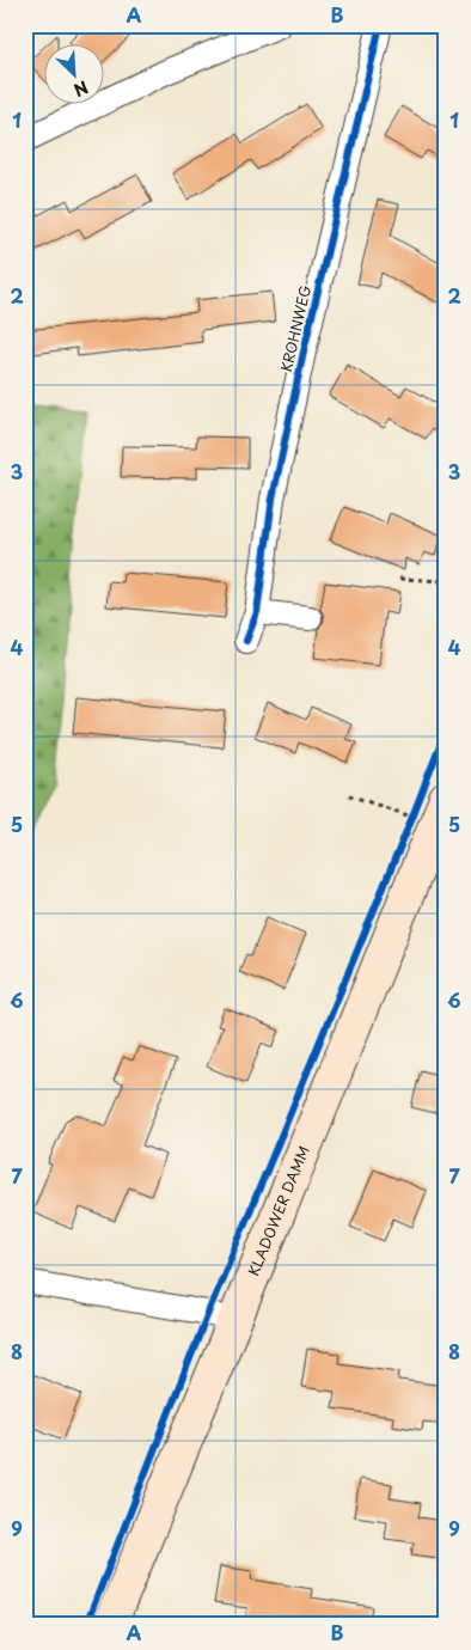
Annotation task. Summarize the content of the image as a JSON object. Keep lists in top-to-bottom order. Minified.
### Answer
{"streets":{"main road":["KLADOWER DAMM"],"street":["KROHNWEG"]},"north":"bottom right","grid":{"columns":["A","B"],"rows":["1","2","3","4","5","6","7","8","9"]}}
